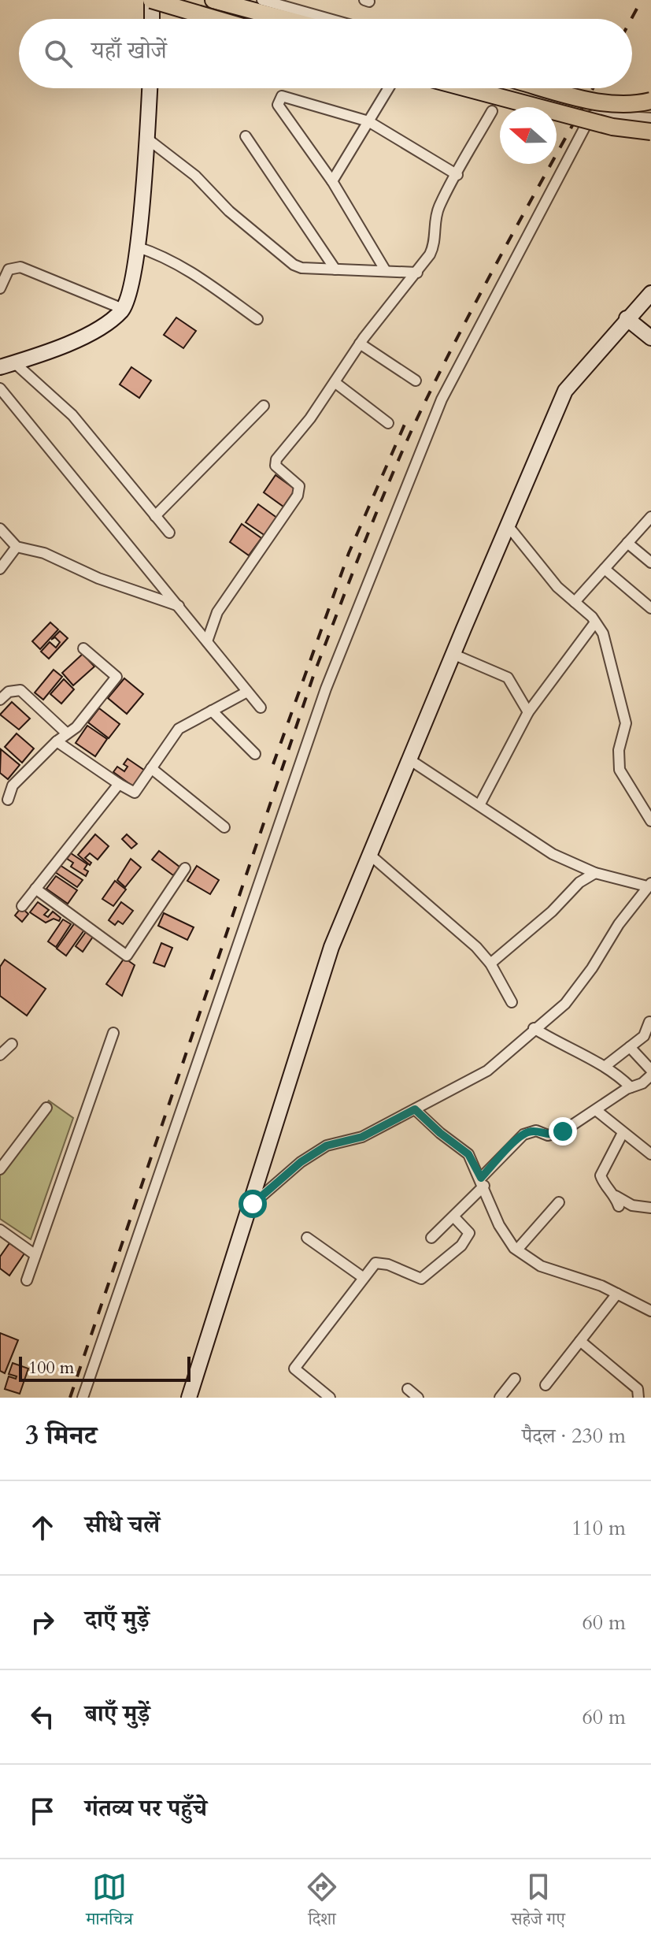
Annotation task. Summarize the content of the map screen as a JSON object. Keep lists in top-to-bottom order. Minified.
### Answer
{"scale_bar":"100 m","north":"left","page":{"search":"यहाँ खोजें","scale":"100 m","heading":["3 मिनट","पैदल · 230 m"],"list":[["सीधे चलें","110 m"],["दाएँ मुड़ें","60 m"],["बाएँ मुड़ें","60 m"],"गंतव्य पर पहुँचे"],"nav":["मानचित्र","दिशा","सहेजे गए"]}}
